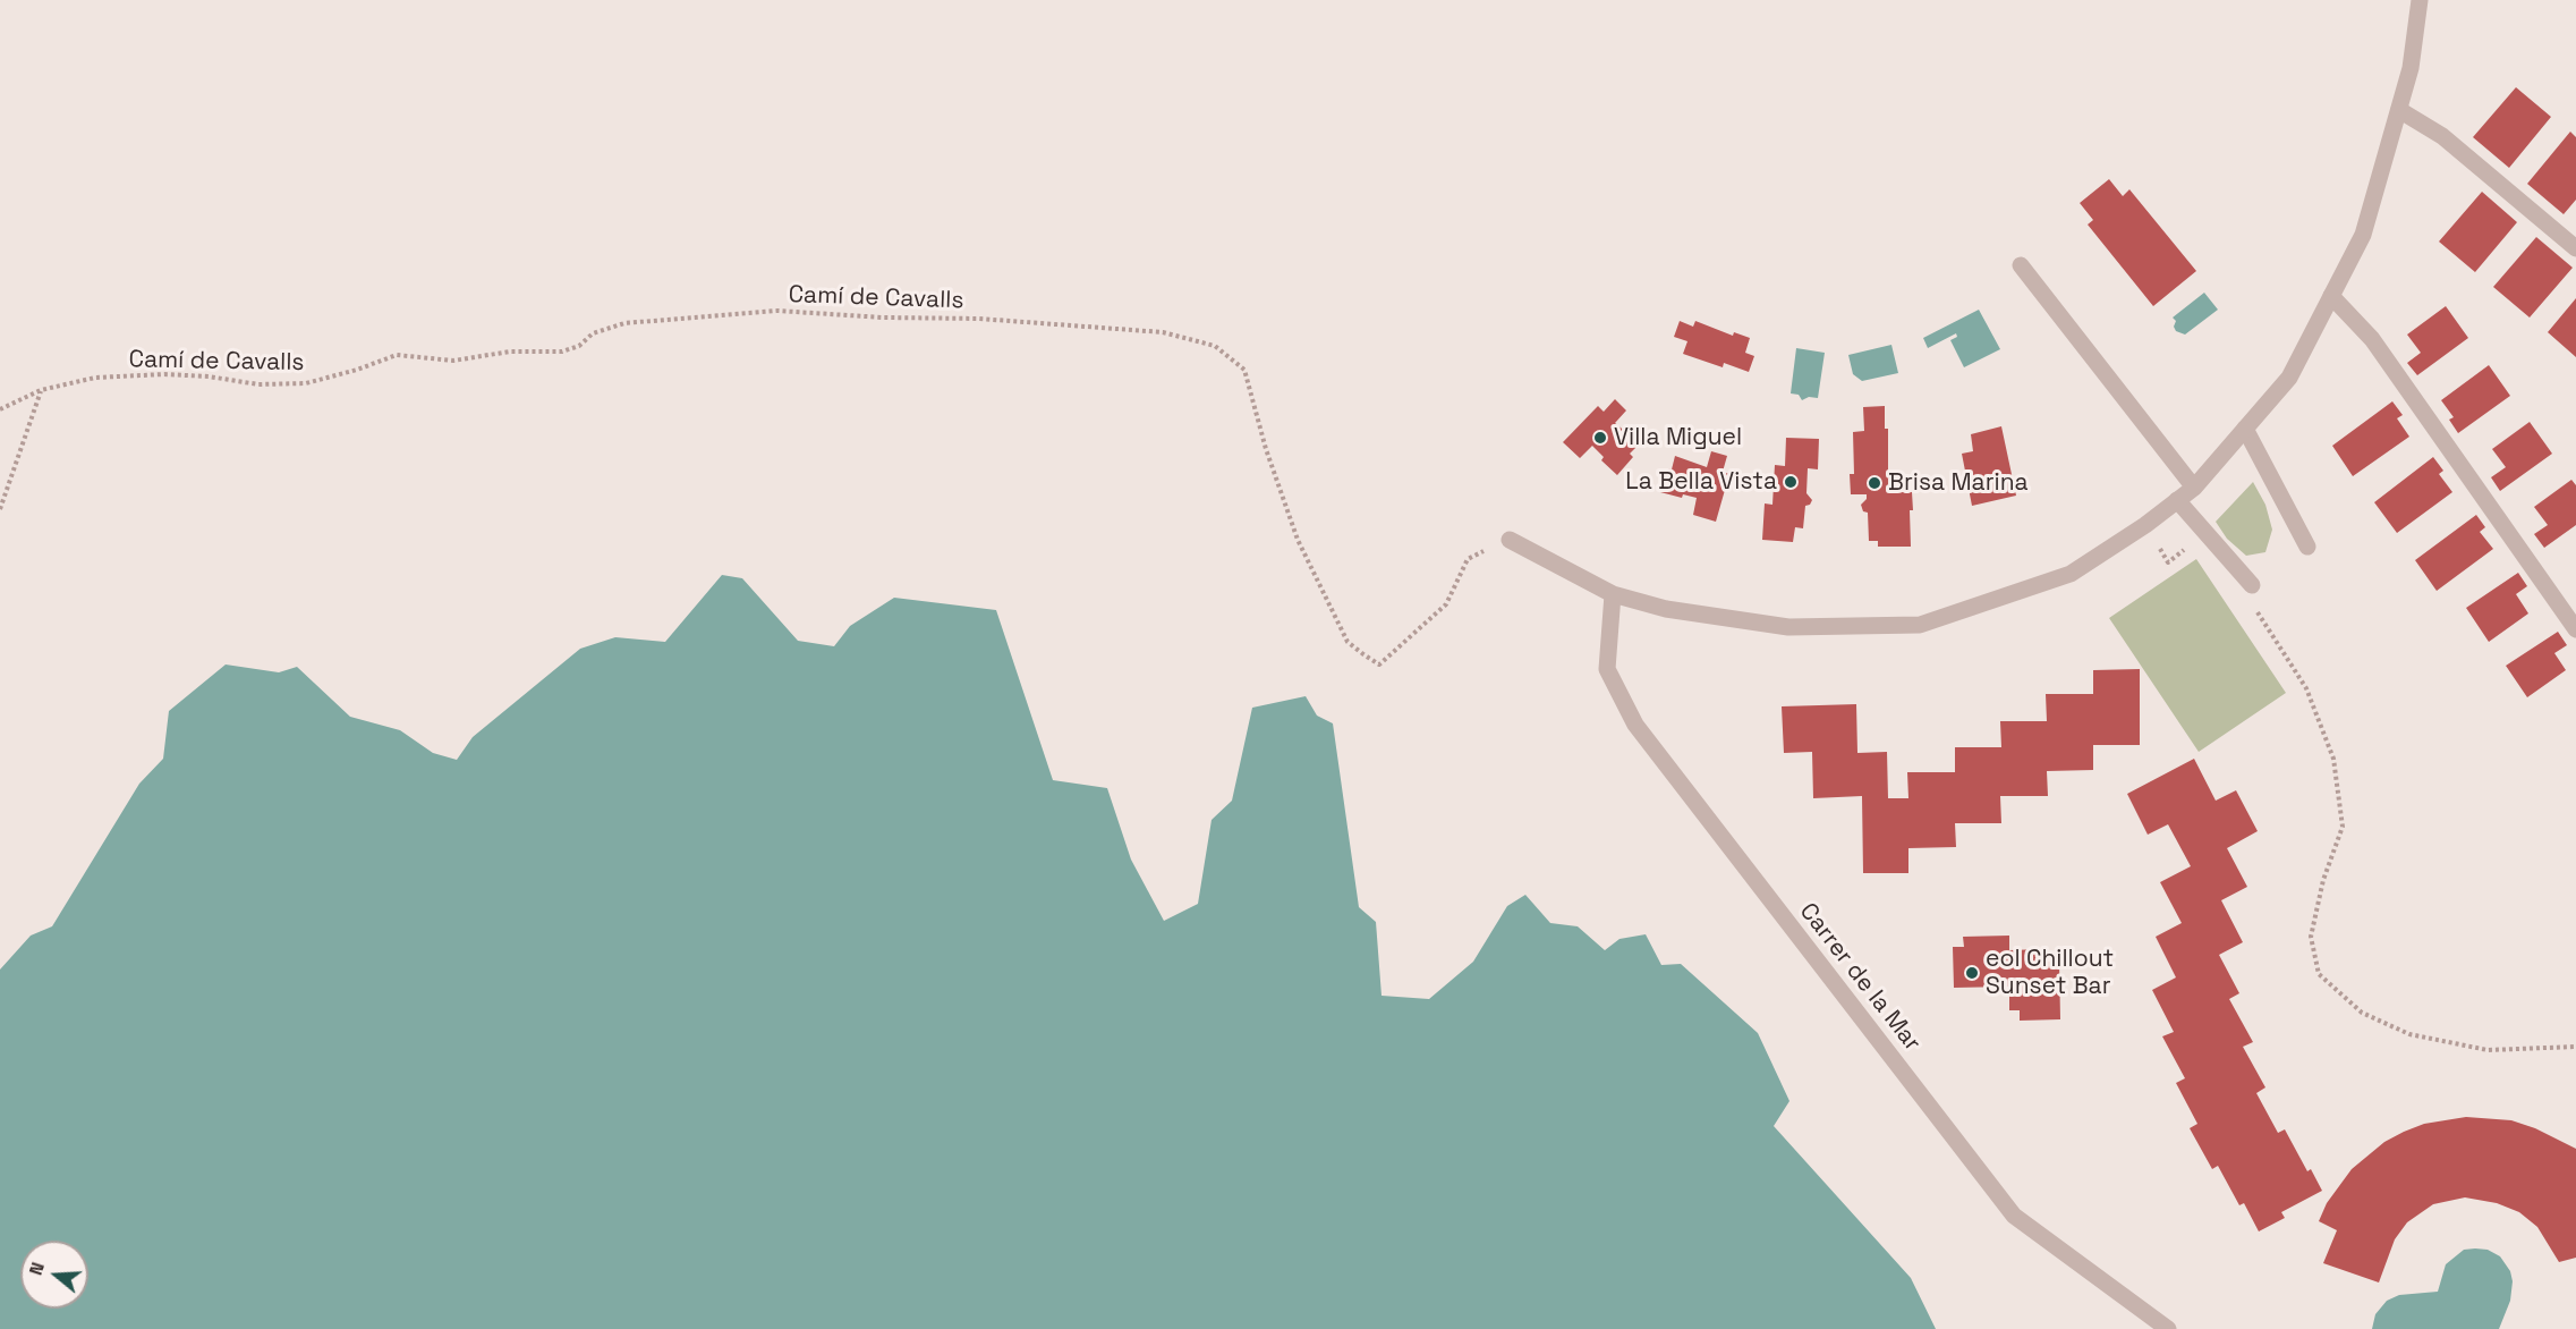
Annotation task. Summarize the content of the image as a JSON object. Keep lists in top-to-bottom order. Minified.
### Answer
{"streets":{"street":["Carrer de la Mar"],"path":["Camí de Cavalls"]},"places":["Villa Miguel","La Bella Vista","Brisa Marina","eol Chillout Sunset Bar"],"north":"left"}
